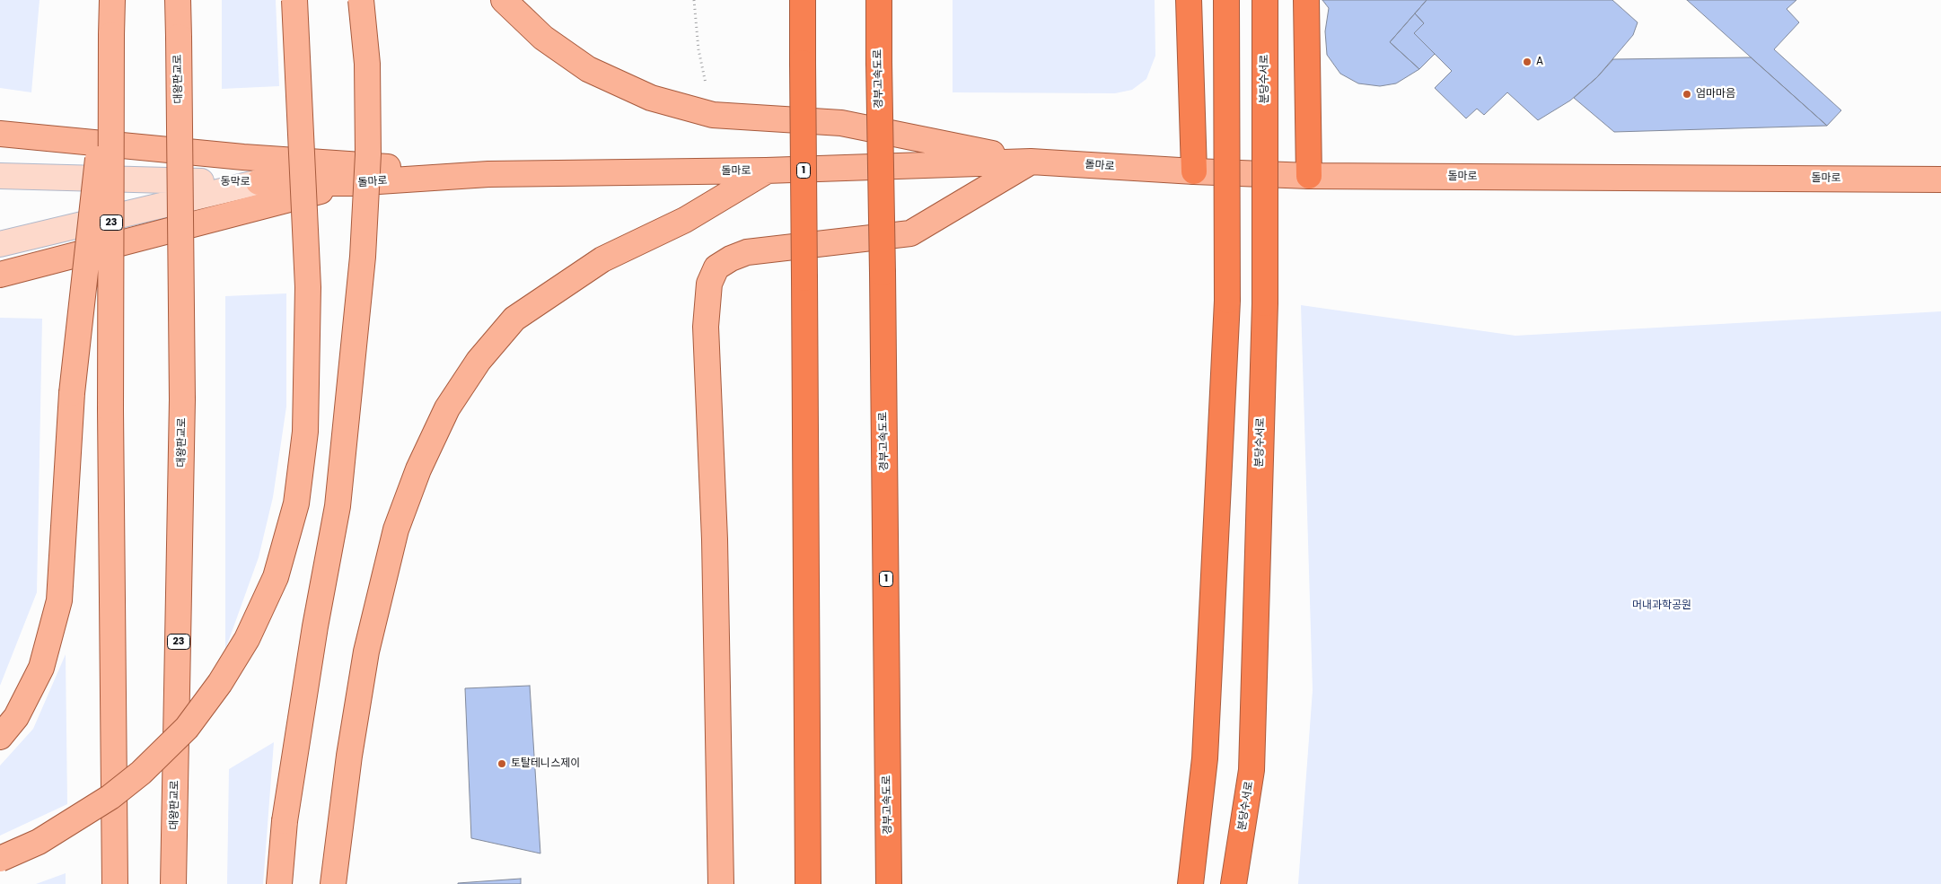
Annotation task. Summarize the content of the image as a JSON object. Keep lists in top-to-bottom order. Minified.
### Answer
{"streets":{"highway":["경부고속도로","분당수서로","1"],"main road":["대왕판교로","돌마로","동막로","23"]},"crossings":[["돌마로","동막로"]],"parks":["머내과학공원"],"places":["A","엄마마음","토탈테니스제이"]}
